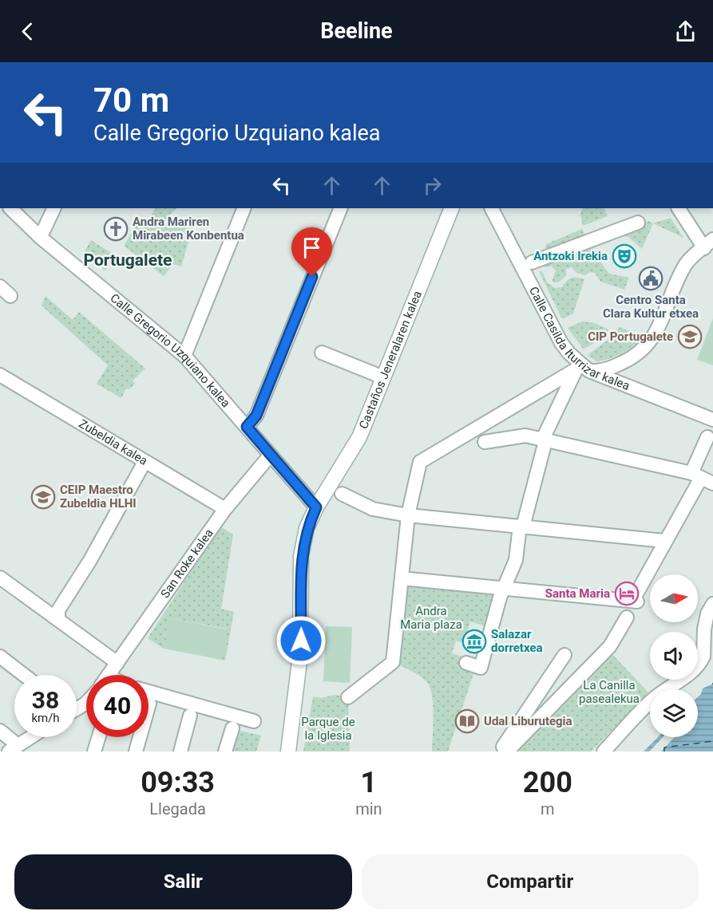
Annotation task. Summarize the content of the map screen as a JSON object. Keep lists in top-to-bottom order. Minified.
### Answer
{"streets":{"street":["Calle Casilda Iturrizar kalea","Calle Gregorio Uzquiano kalea","Castaños Jeneralaren kalea","Zubeldia kalea","San Roke kalea"]},"crossings":[["Calle Gregorio Uzquiano kalea","Castaños Jeneralaren kalea"],["Calle Gregorio Uzquiano kalea","San Roke kalea"],["Zubeldia kalea","San Roke kalea"]],"districts":["Portugalete"],"parks":["Andra Maria plaza","La Canilla pasealekua","Parque de la Iglesia"],"places":{"church":["Andra Mariren Mirabeen Konbentua"],"theatre":["Antzoki Irekia"],"public building":["Centro Santa Clara Kultur etxea"],"school or university":["CIP Portugalete","CEIP Maestro Zubeldia HLHI"],"hotel":["Santa Maria"],"museum":["Salazar dorretxea"],"library":["Udal Liburutegia"]},"north":"right","page":{"header":"Beeline","turn":["70 m","Calle Gregorio Uzquiano kalea"],"speed":"38 km/h","limit":"40","eta":["09:33","Llegada","1","min","200","m"],"buttons":["Salir","Compartir"]}}
